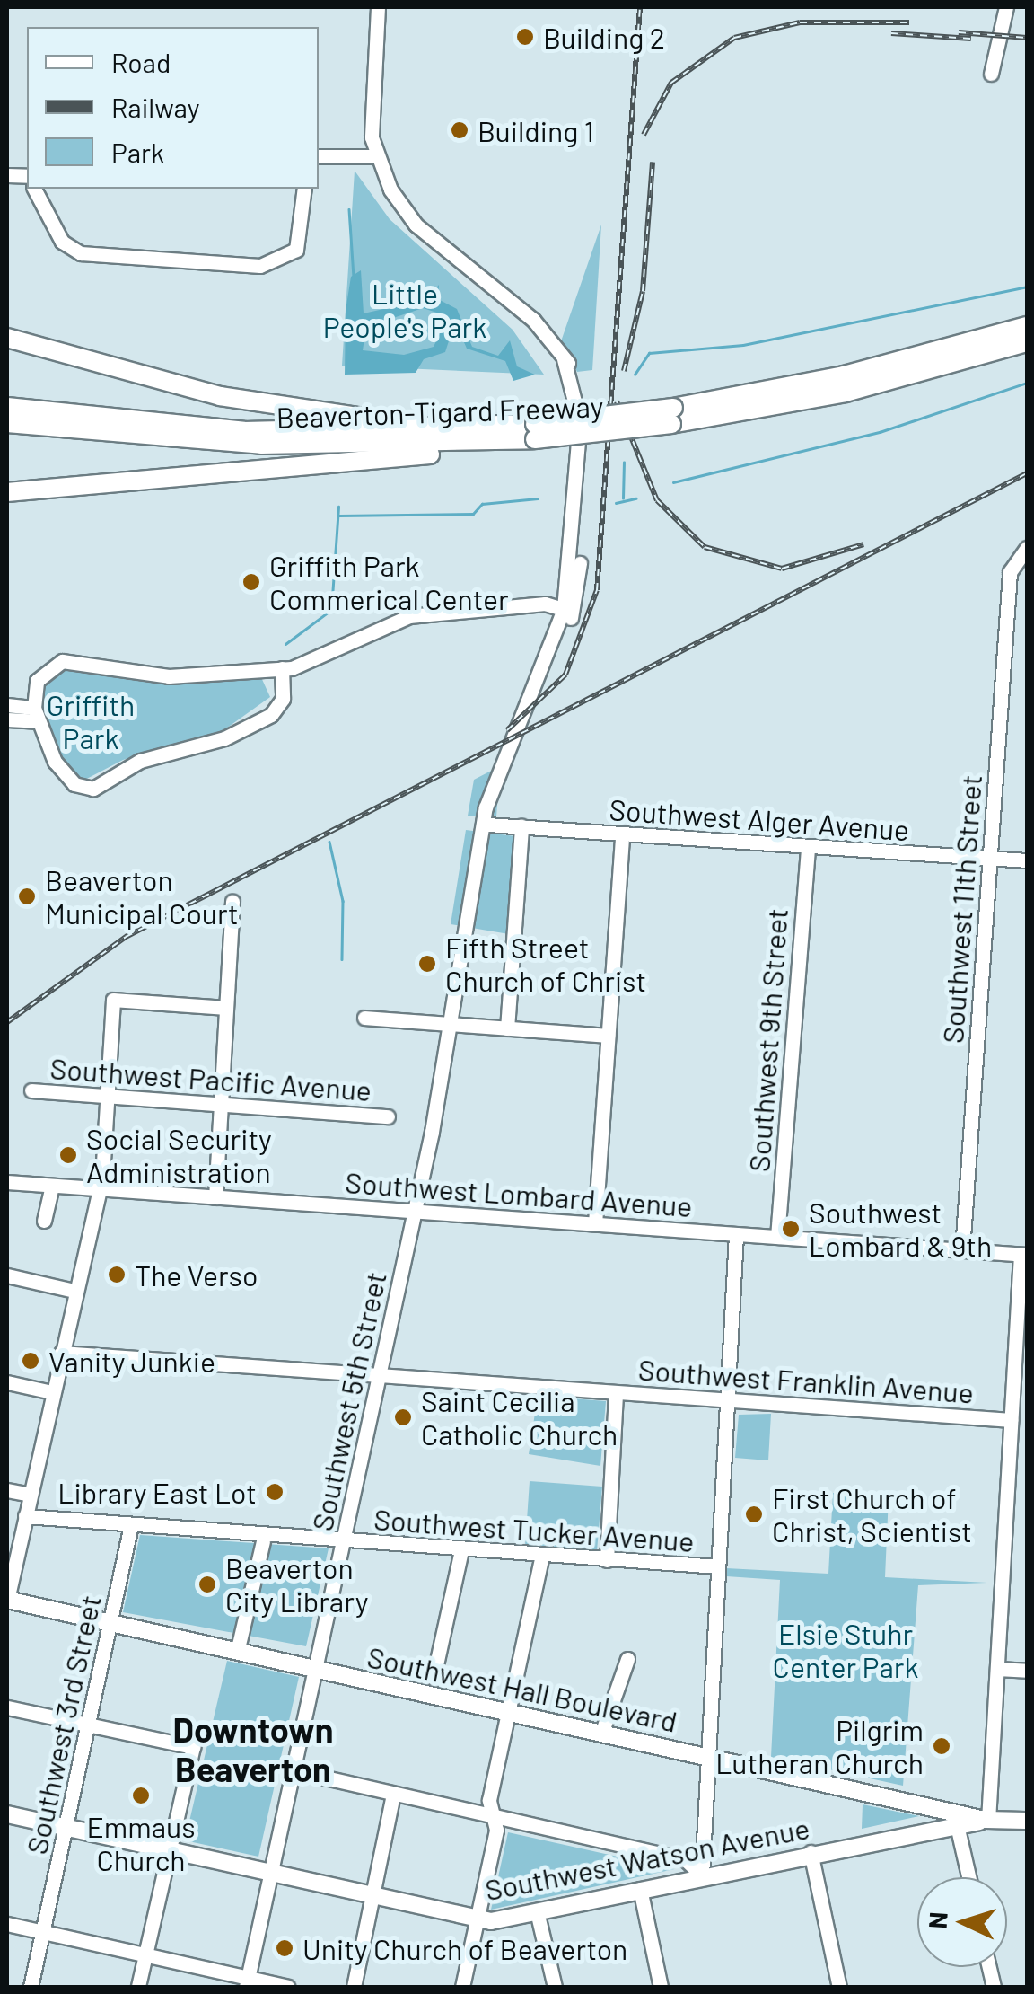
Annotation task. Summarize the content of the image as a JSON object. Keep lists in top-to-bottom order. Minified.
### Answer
{"streets":{"highway":["Beaverton-Tigard Freeway"],"main road":["Southwest Hall Boulevard","Southwest Watson Avenue"],"street":["Southwest Alger Avenue","Southwest 11th Street","Southwest 9th Street","Southwest Pacific Avenue","Southwest Lombard Avenue","Southwest Franklin Avenue","Southwest 5th Street","Southwest Tucker Avenue","Southwest 3rd Street"]},"crossings":[["Southwest Alger Avenue","Southwest 11th Street"],["Southwest Alger Avenue","Southwest 9th Street"],["Southwest Alger Avenue","Southwest 5th Street"],["Southwest 11th Street","Southwest Lombard Avenue"],["Southwest 9th Street","Southwest Lombard Avenue"],["Southwest Lombard Avenue","Southwest 5th Street"],["Southwest Franklin Avenue","Southwest 5th Street"],["Southwest 5th Street","Southwest Tucker Avenue"],["Southwest 5th Street","Southwest Hall Boulevard"],["Southwest 5th Street","Southwest Watson Avenue"],["Southwest Tucker Avenue","Southwest 3rd Street"],["Southwest Hall Boulevard","Southwest 3rd Street"],["Southwest Hall Boulevard","Southwest Watson Avenue"],["Southwest 3rd Street","Southwest Watson Avenue"]],"districts":["Downtown Beaverton"],"parks":["Little People's Park","Griffith Park","Elsie Stuhr Center Park"],"places":["Building 2","Building 1","Griffith Park Commerical Center","Beaverton Municipal Court","Fifth Street Church of Christ","Social Security Administration","Southwest Lombard & 9th","The Verso","Vanity Junkie","Saint Cecilia Catholic Church","Library East Lot","First Church of Christ, Scientist","Beaverton City Library","Pilgrim Lutheran Church","Emmaus Church","Unity Church of Beaverton"],"legend":["Road","Railway","Park"],"north":"left"}
